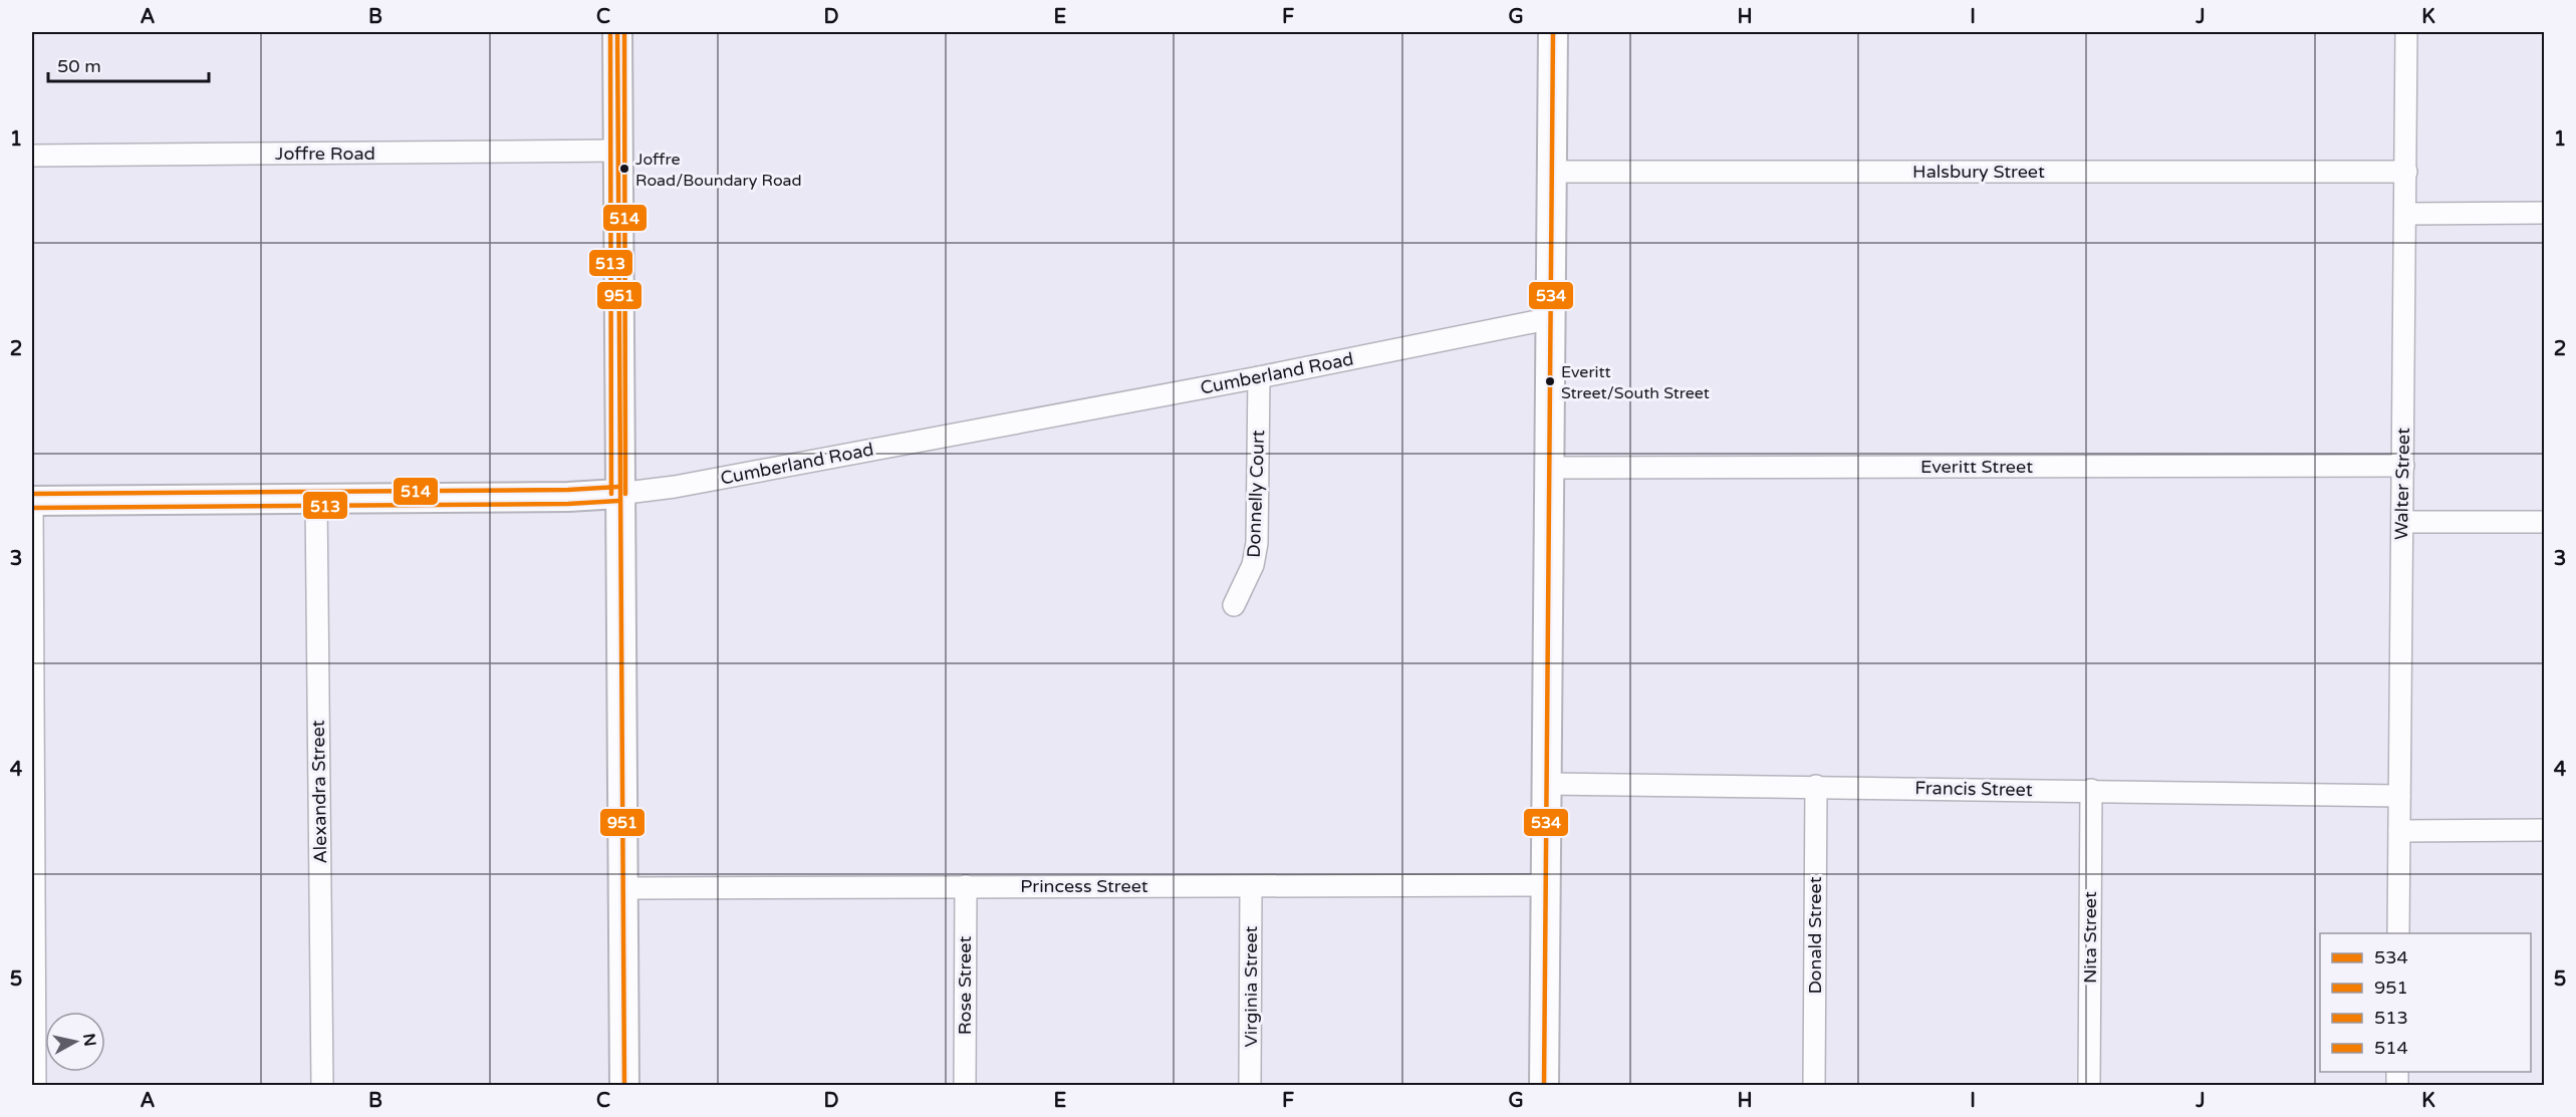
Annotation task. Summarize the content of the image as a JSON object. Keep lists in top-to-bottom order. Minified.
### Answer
{"streets":{"main road":["Cumberland Road"],"street":["Joffre Road","Halsbury Street","Everitt Street","Walter Street","Donnelly Court","Francis Street","Alexandra Street","Princess Street","Donald Street","Nita Street","Rose Street","Virginia Street"]},"crossings":[["Halsbury Street","Walter Street"],["Cumberland Road","Donnelly Court"],["Cumberland Road","Alexandra Street"],["Everitt Street","Walter Street"],["Walter Street","Francis Street"],["Francis Street","Donald Street"],["Francis Street","Nita Street"],["Princess Street","Rose Street"],["Princess Street","Virginia Street"]],"places":["Joffre Road/Boundary Road","Everitt Street/South Street"],"lines":["transit line 534","transit line 951","transit line 513","transit line 514"],"legend":["534","951","513","514"],"scale_bar":"50 m","north":"right","grid":{"columns":["A","B","C","D","E","F","G","H","I","J","K"],"rows":["1","2","3","4","5"]}}
